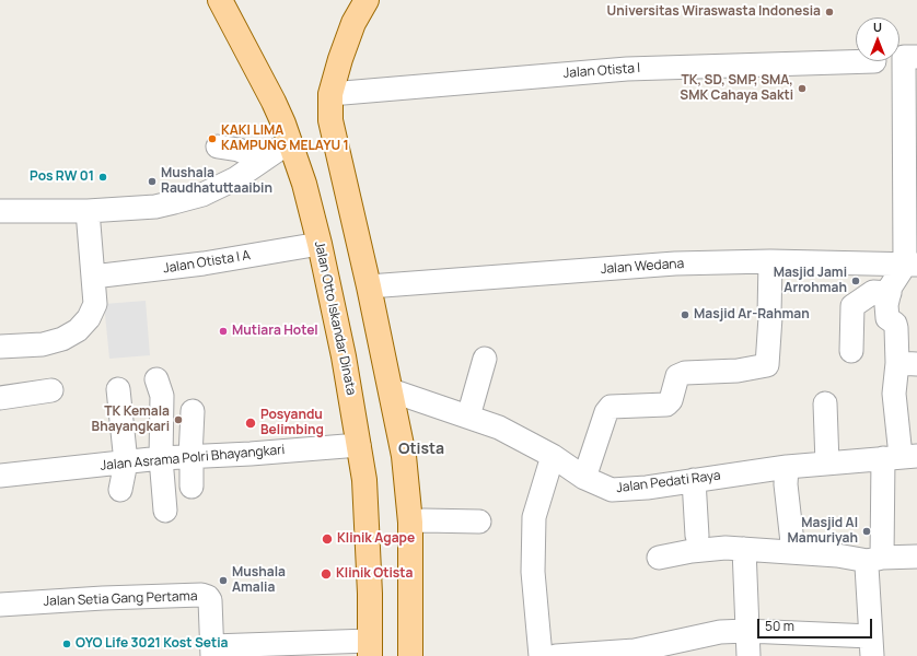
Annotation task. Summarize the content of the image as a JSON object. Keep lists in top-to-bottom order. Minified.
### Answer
{"streets":{"main road":["Jalan Otto Iskandar Dinata"],"street":["Jalan Otista I","Jalan Otista I A","Jalan Wedana","Jalan Asrama Polri Bhayangkari","Jalan Pedati Raya","Jalan Setia Gang Pertama"]},"crossings":[["Jalan Otista I A","Jalan Otto Iskandar Dinata"],["Jalan Otto Iskandar Dinata","Jalan Asrama Polri Bhayangkari"]],"districts":["Otista"],"places":["Universitas Wiraswasta Indonesia","TK, SD, SMP, SMA, SMK Cahaya Sakti","KAKI LIMA KAMPUNG MELAYU 1","Pos RW 01","Mushala Raudhatuttaaibin","Masjid Jami Arrohmah","Masjid Ar-Rahman","Mutiara Hotel","TK Kemala Bhayangkari","Posyandu Belimbing","Masjid Al Mamuriyah","Klinik Agape","Klinik Otista","Mushala Amalia","OYO Life 3021 Kost Setia"],"scale_bar":"50 m","north":"top"}
